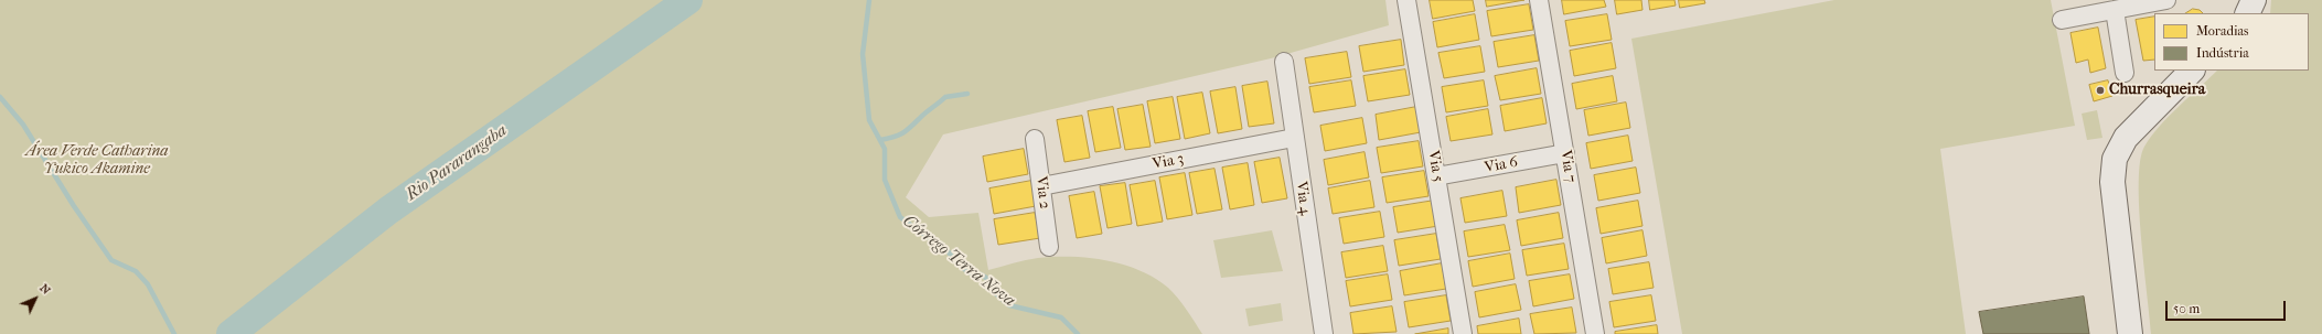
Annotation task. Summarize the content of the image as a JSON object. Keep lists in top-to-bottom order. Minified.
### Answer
{"streets":{"street":["Via 3","Via 6","Via 5","Via 7","Via 2","Via 4"]},"crossings":[["Via 3","Via 2"],["Via 3","Via 4"],["Via 6","Via 5"],["Via 6","Via 7"]],"water":["Rio Pararangaba","Córrego Terra Nova"],"parks":["Área Verde Catharina Yukico Akamine"],"places":["Churrasqueira"],"legend":["Moradias","Indústria"],"scale_bar":"50 m","north":"top right"}
